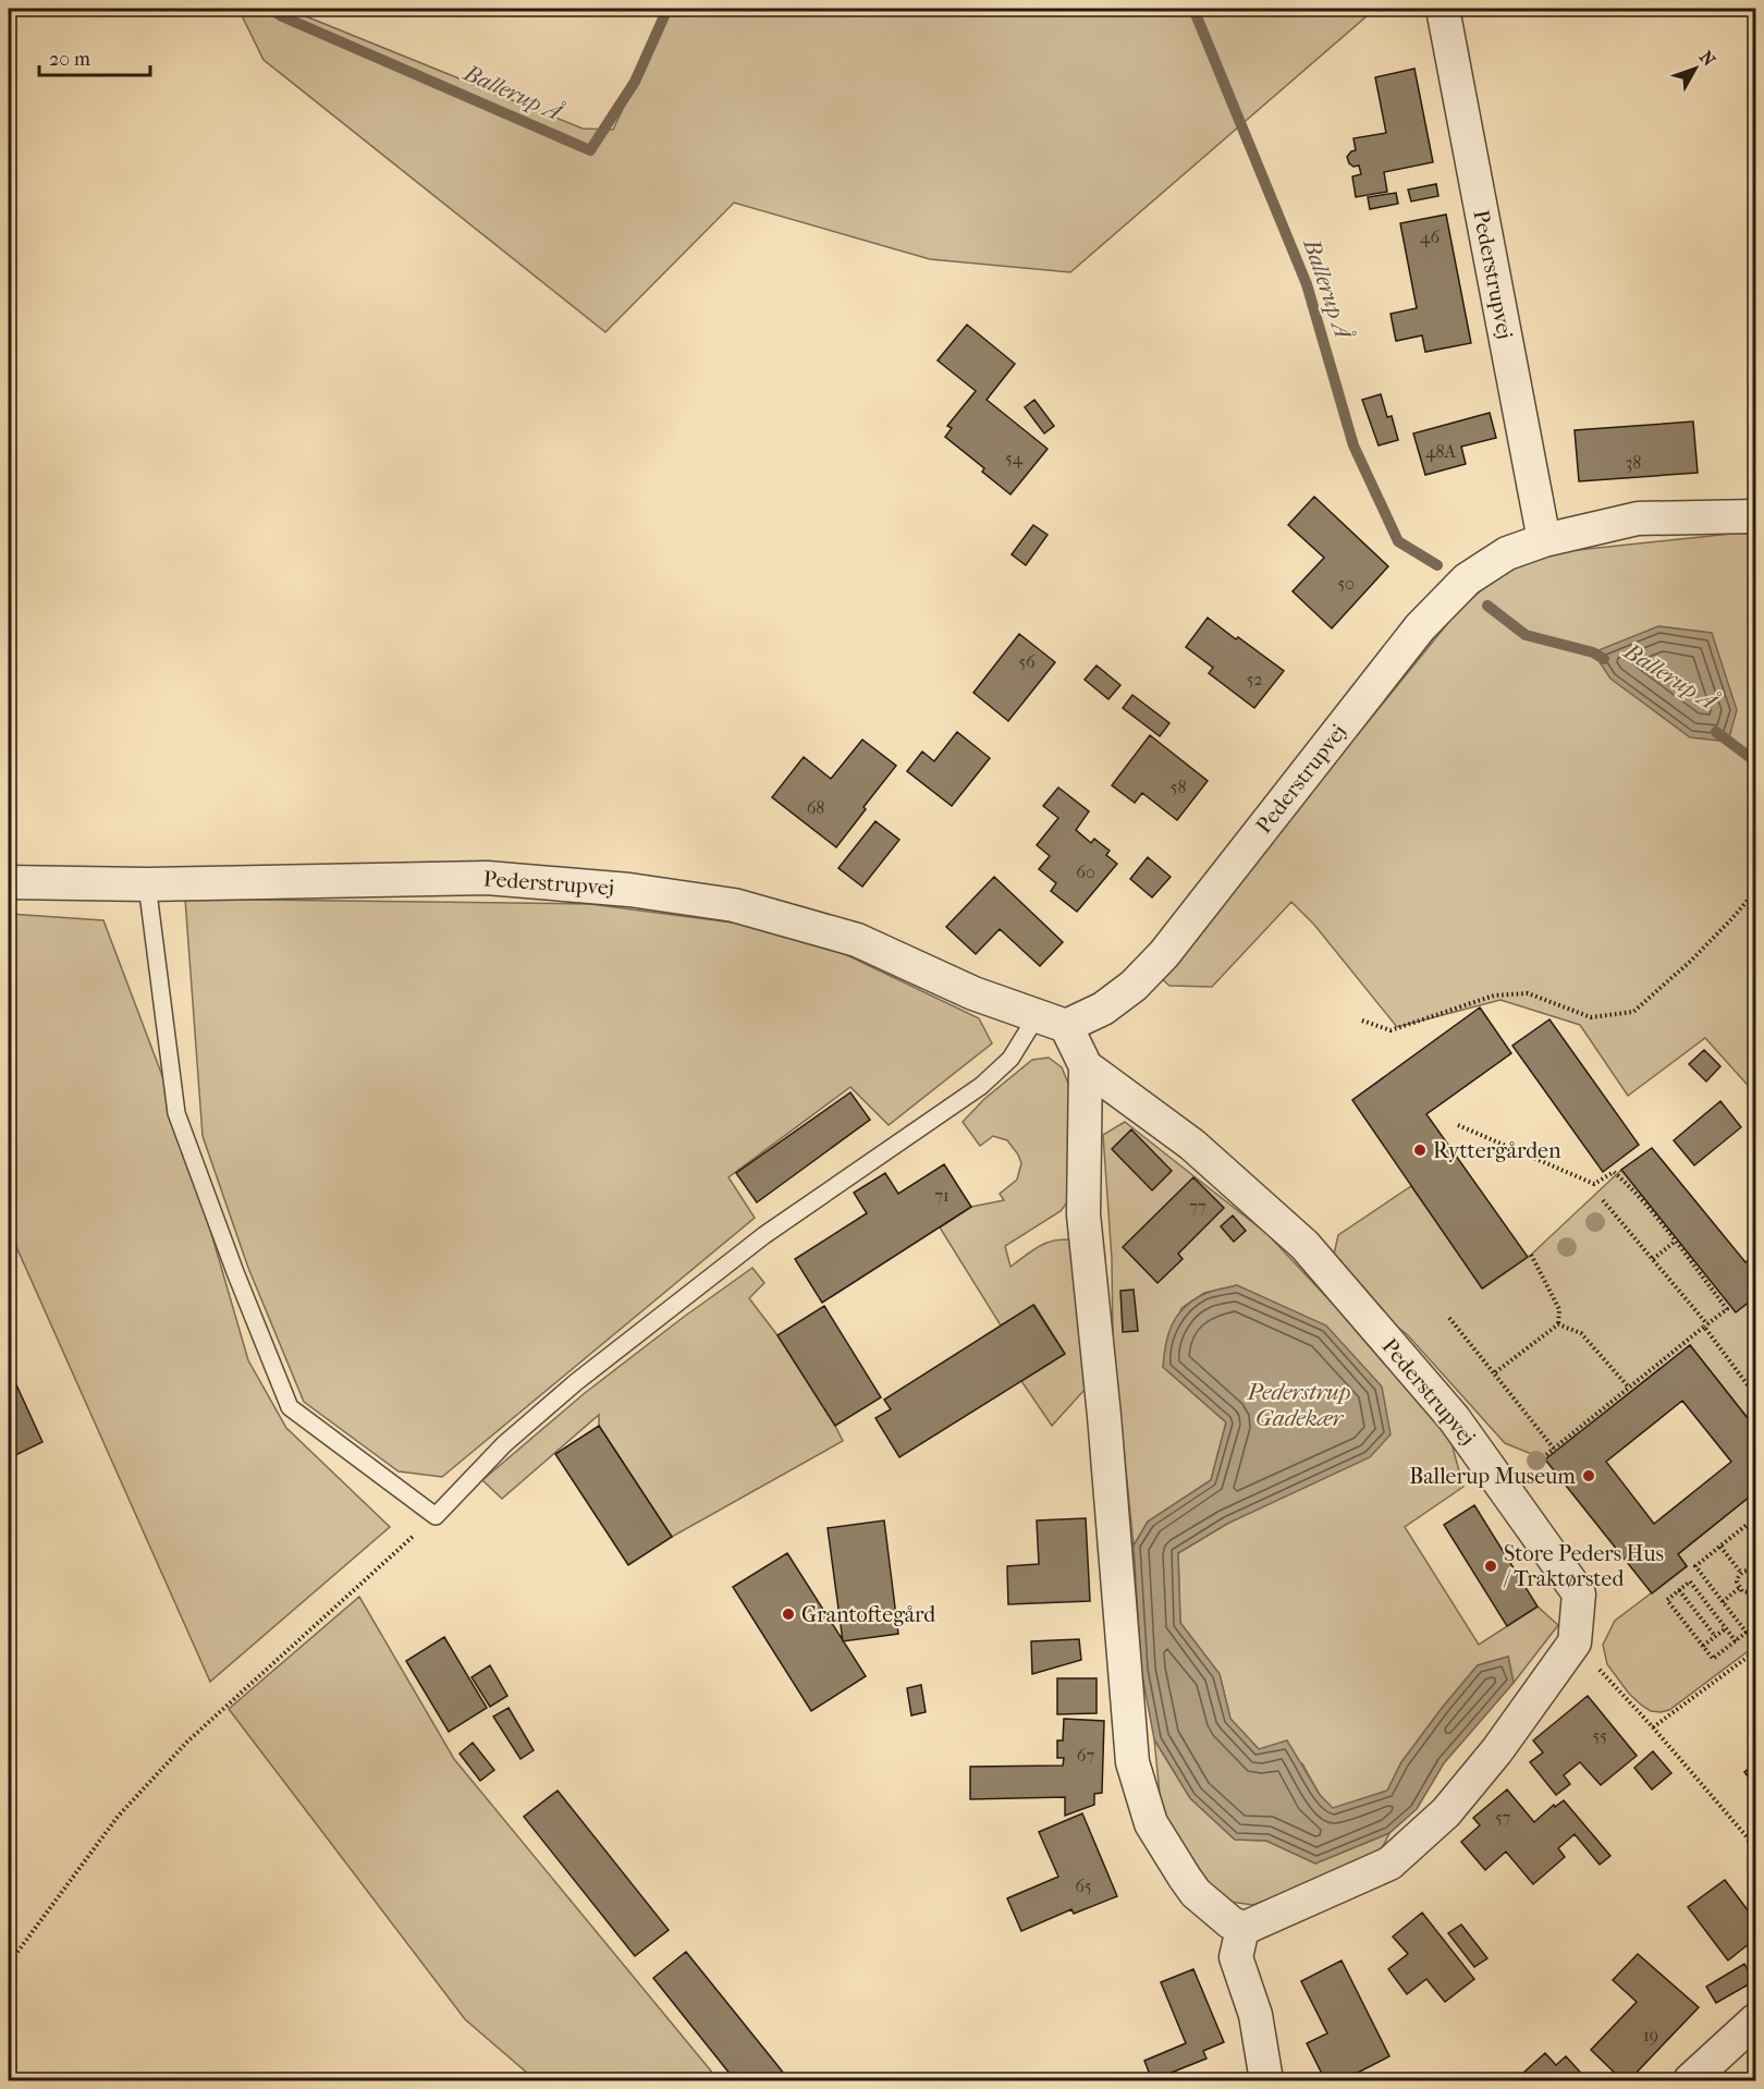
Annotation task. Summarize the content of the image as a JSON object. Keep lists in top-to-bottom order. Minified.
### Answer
{"streets":{"street":["Pederstrupvej"]},"water":["Ballerup Å","Pederstrup Gadekær"],"places":["Ryttergården","Ballerup Museum","Store Peders Hus / Traktørsted","Grantoftegård"],"house_numbers":["46","48A","54","38","50","56","52","58","68","60","71","77","55","67","57","65","19"],"scale_bar":"20 m","north":"top right"}
